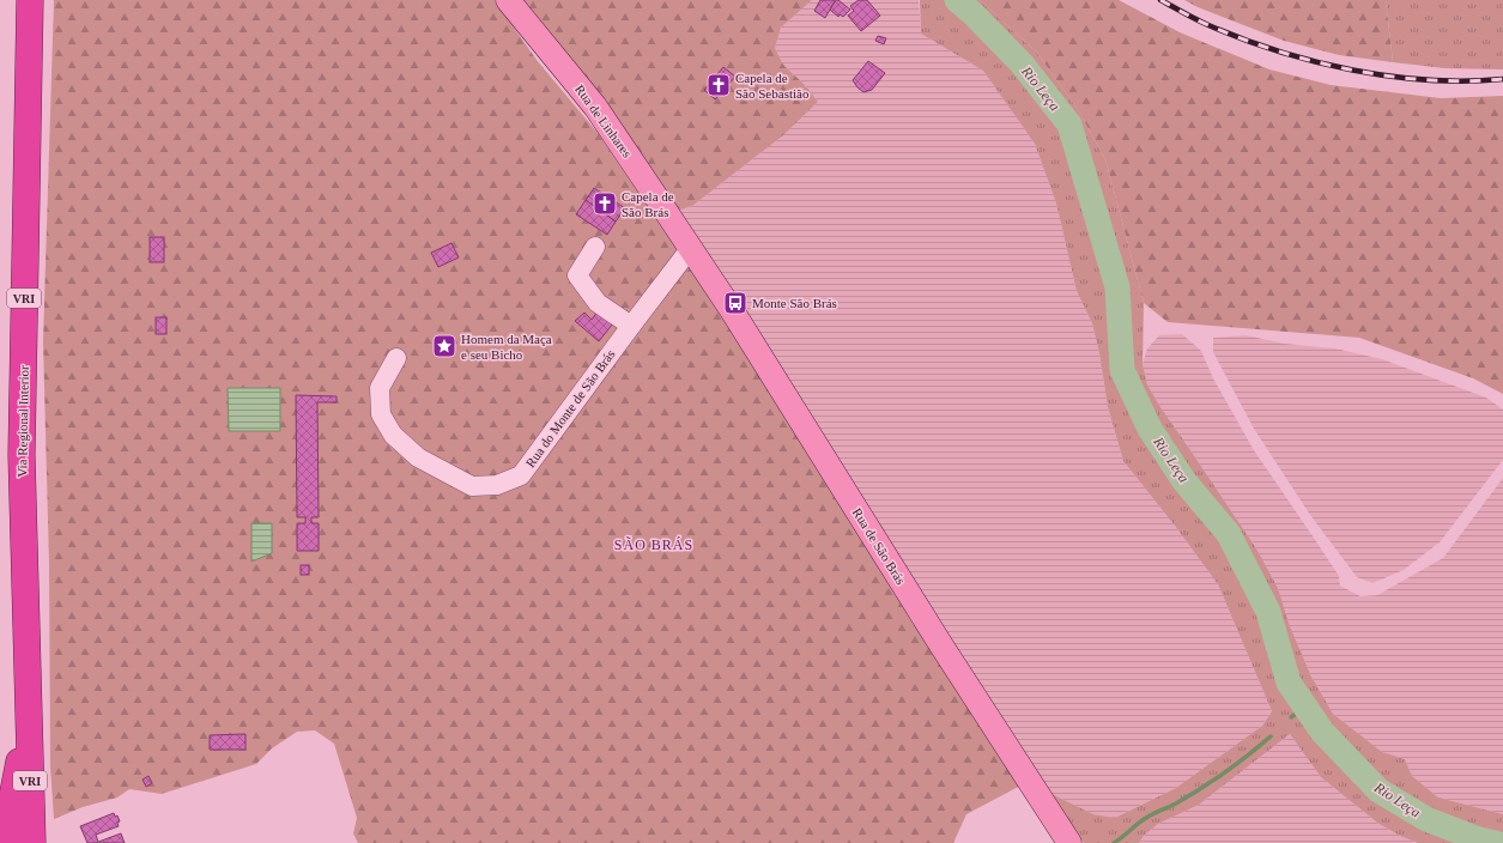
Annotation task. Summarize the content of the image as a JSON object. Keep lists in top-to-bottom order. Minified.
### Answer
{"streets":{"highway":["VRI","Via Regional Interior"],"main road":["Rua de Linhares","Rua de São Brás"],"street":["Rua do Monte de São Brás"]},"crossings":[["Rua de Linhares","Rua do Monte de São Brás"],["Rua de Linhares","Rua de São Brás"],["Rua do Monte de São Brás","Rua de São Brás"]],"districts":["SÃO BRÁS"],"water":["Rio Leça"],"places":{"church":["Capela de São Sebastião","Capela de São Brás"],"bus stop":["Monte São Brás"],"place":["Homem da Maça e seu Bicho"]}}
